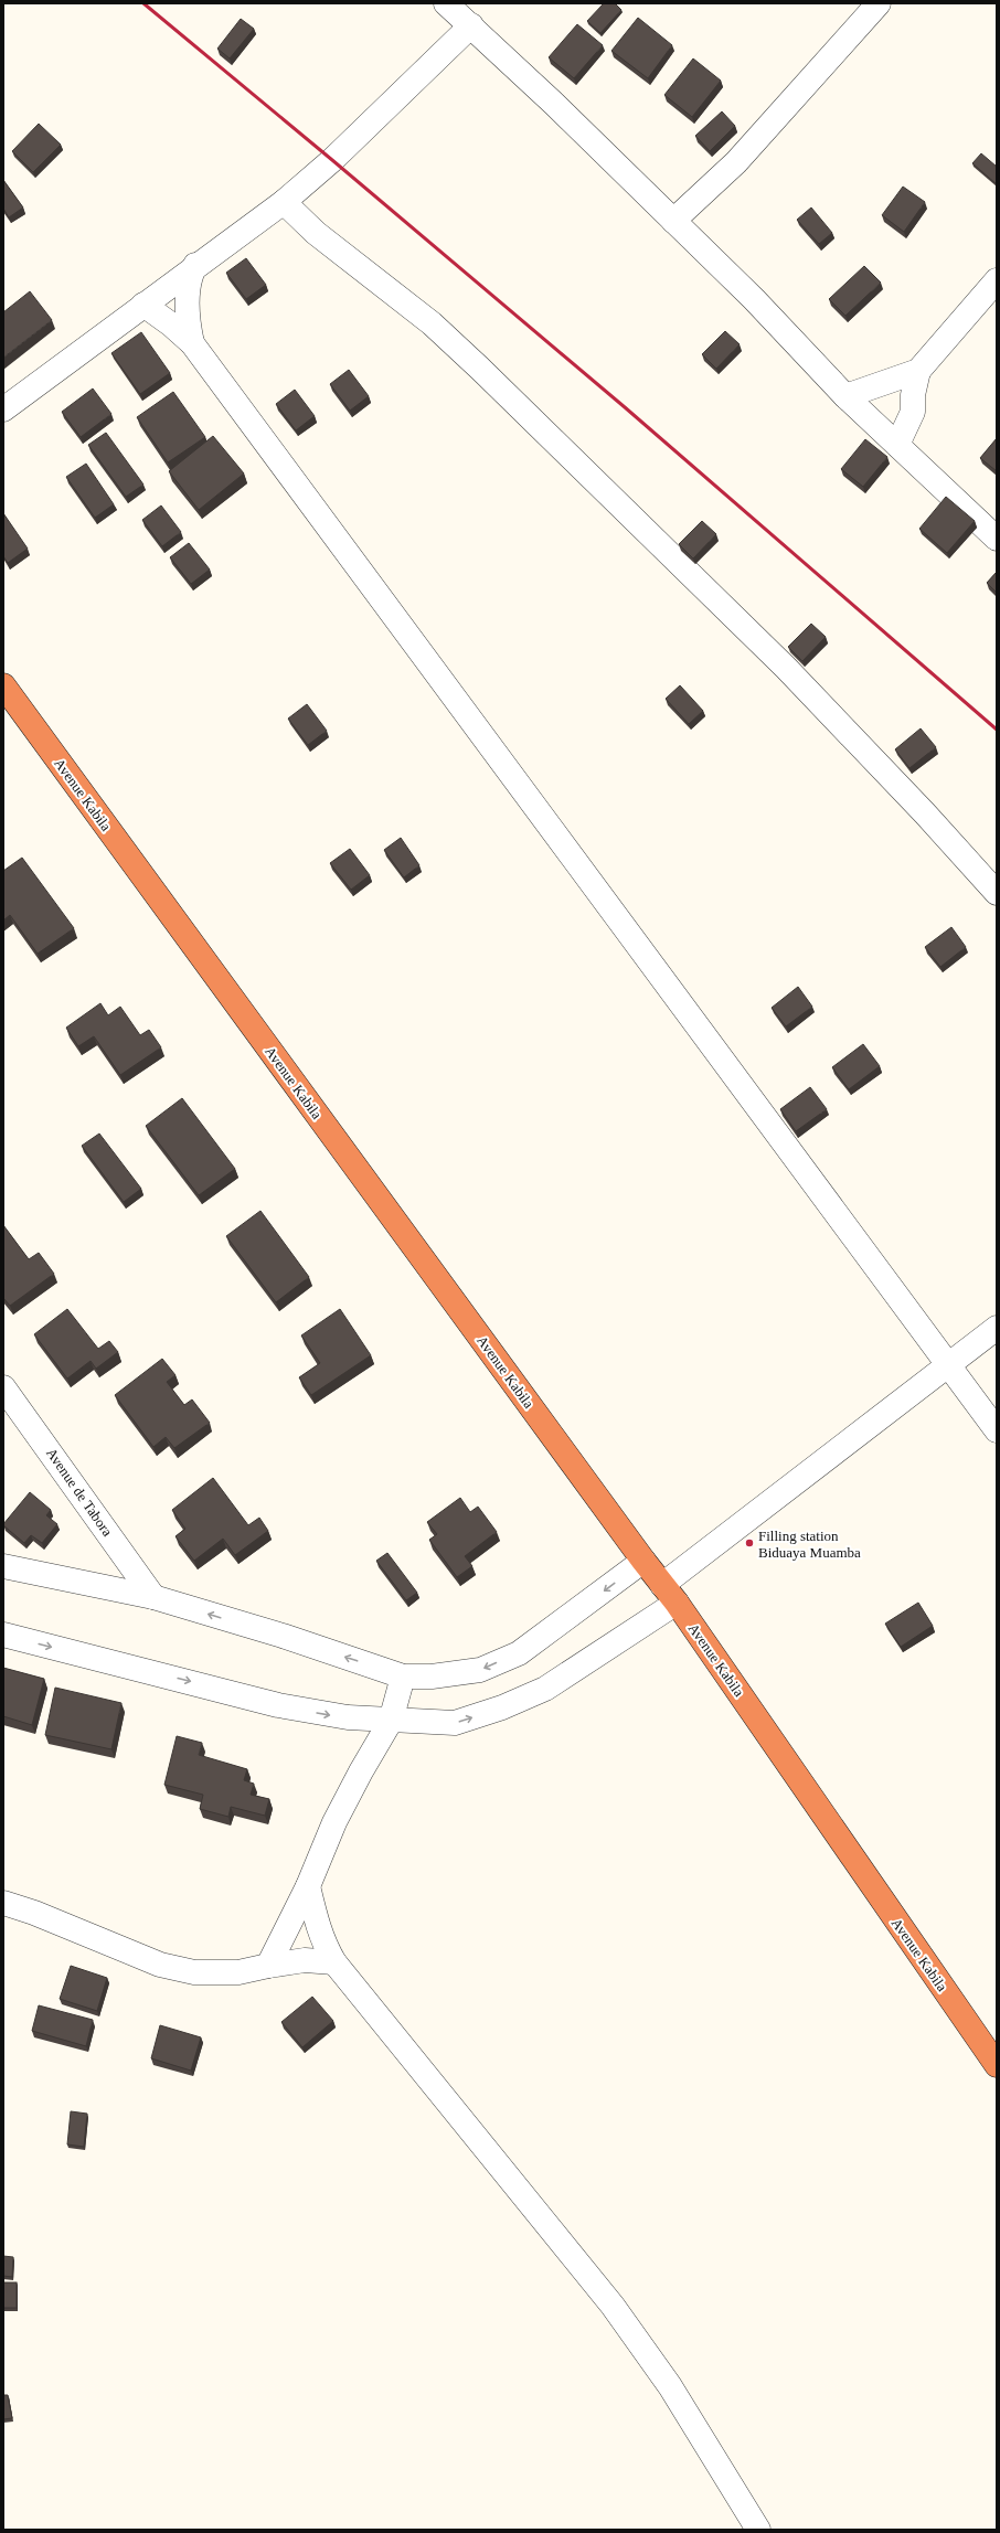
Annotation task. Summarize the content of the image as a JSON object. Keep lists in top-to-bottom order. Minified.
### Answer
{"streets":{"highway":["Avenue Kabila"],"street":["Avenue de Tabora"]},"places":["Filling station Biduaya Muamba"]}
